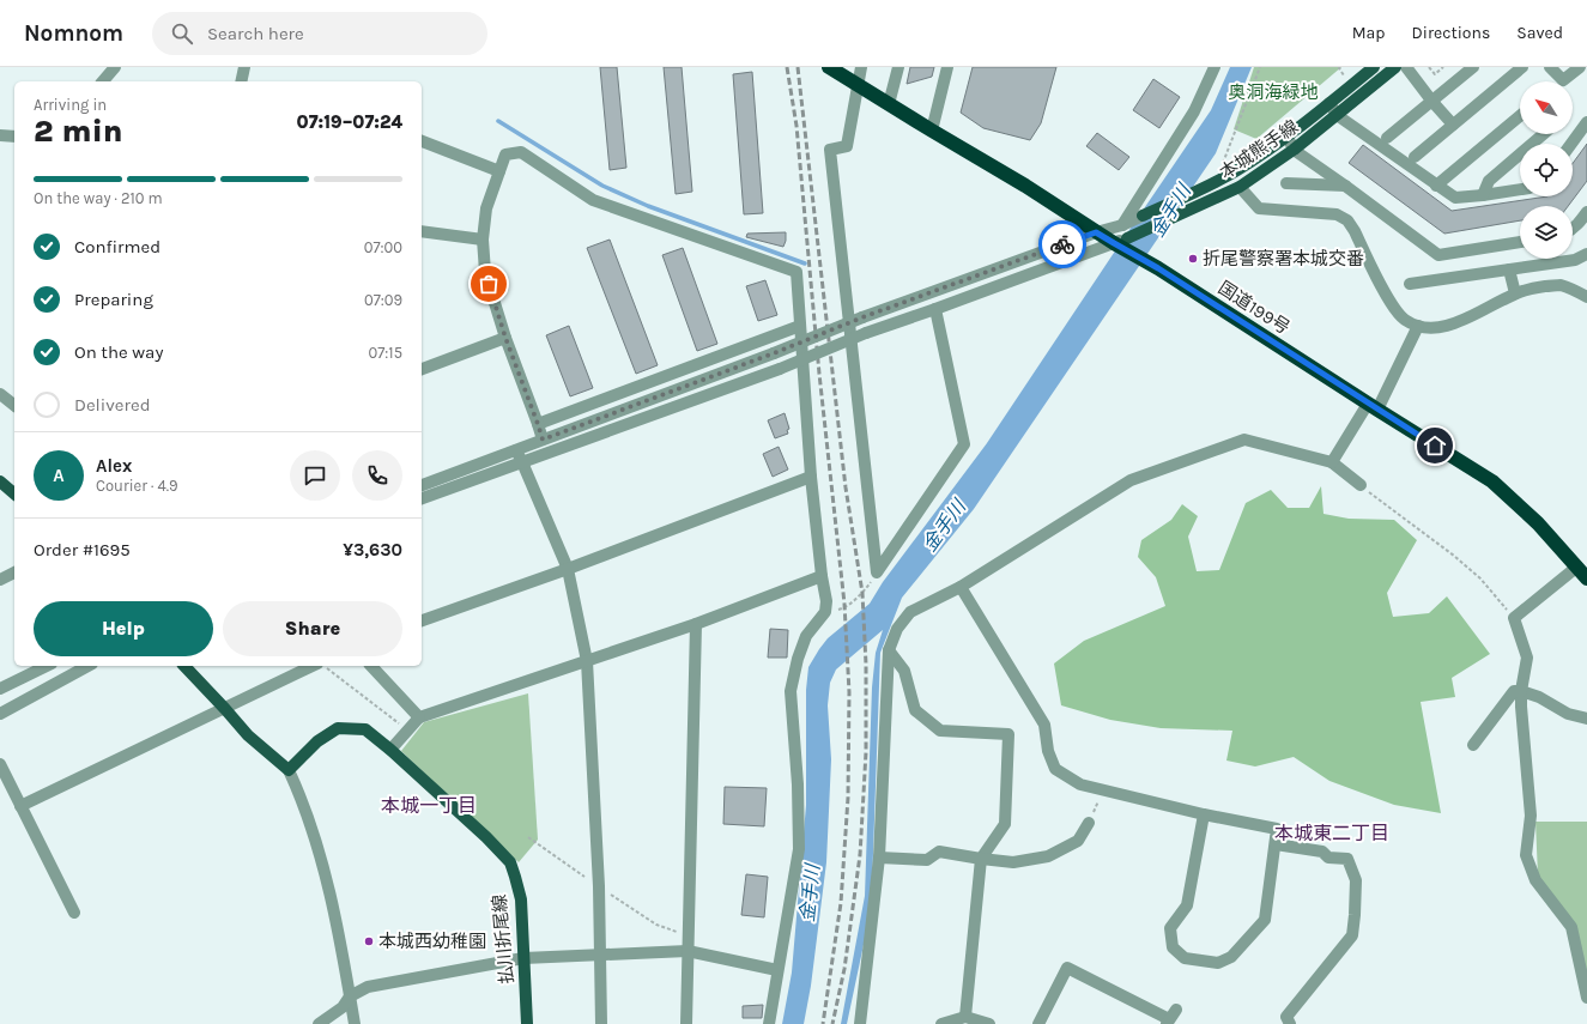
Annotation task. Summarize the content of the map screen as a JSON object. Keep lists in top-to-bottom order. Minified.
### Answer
{"streets":{"highway":["国道199号"],"main road":["本城熊手線","払川折尾線"]},"crossings":[["本城熊手線","国道199号"]],"districts":["本城一丁目","本城東二丁目"],"water":["金手川"],"parks":["奥洞海緑地"],"places":["折尾警察署本城交番","本城西幼稚園"],"north":"top left","page":{"header":"Nomnom","search":"Search here","nav":["Map","Directions","Saved"],"heading":["2 min","Arriving in","07:19–07:24"],"panel":["Alex","Courier · 4.9","Order #1695","¥3,630"],"bar":"On the way · 210 m","list":[["Confirmed","07:00"],["Preparing","07:09"],["On the way","07:15"],"Delivered"],"round":"A","buttons":["Help","Share"]}}
